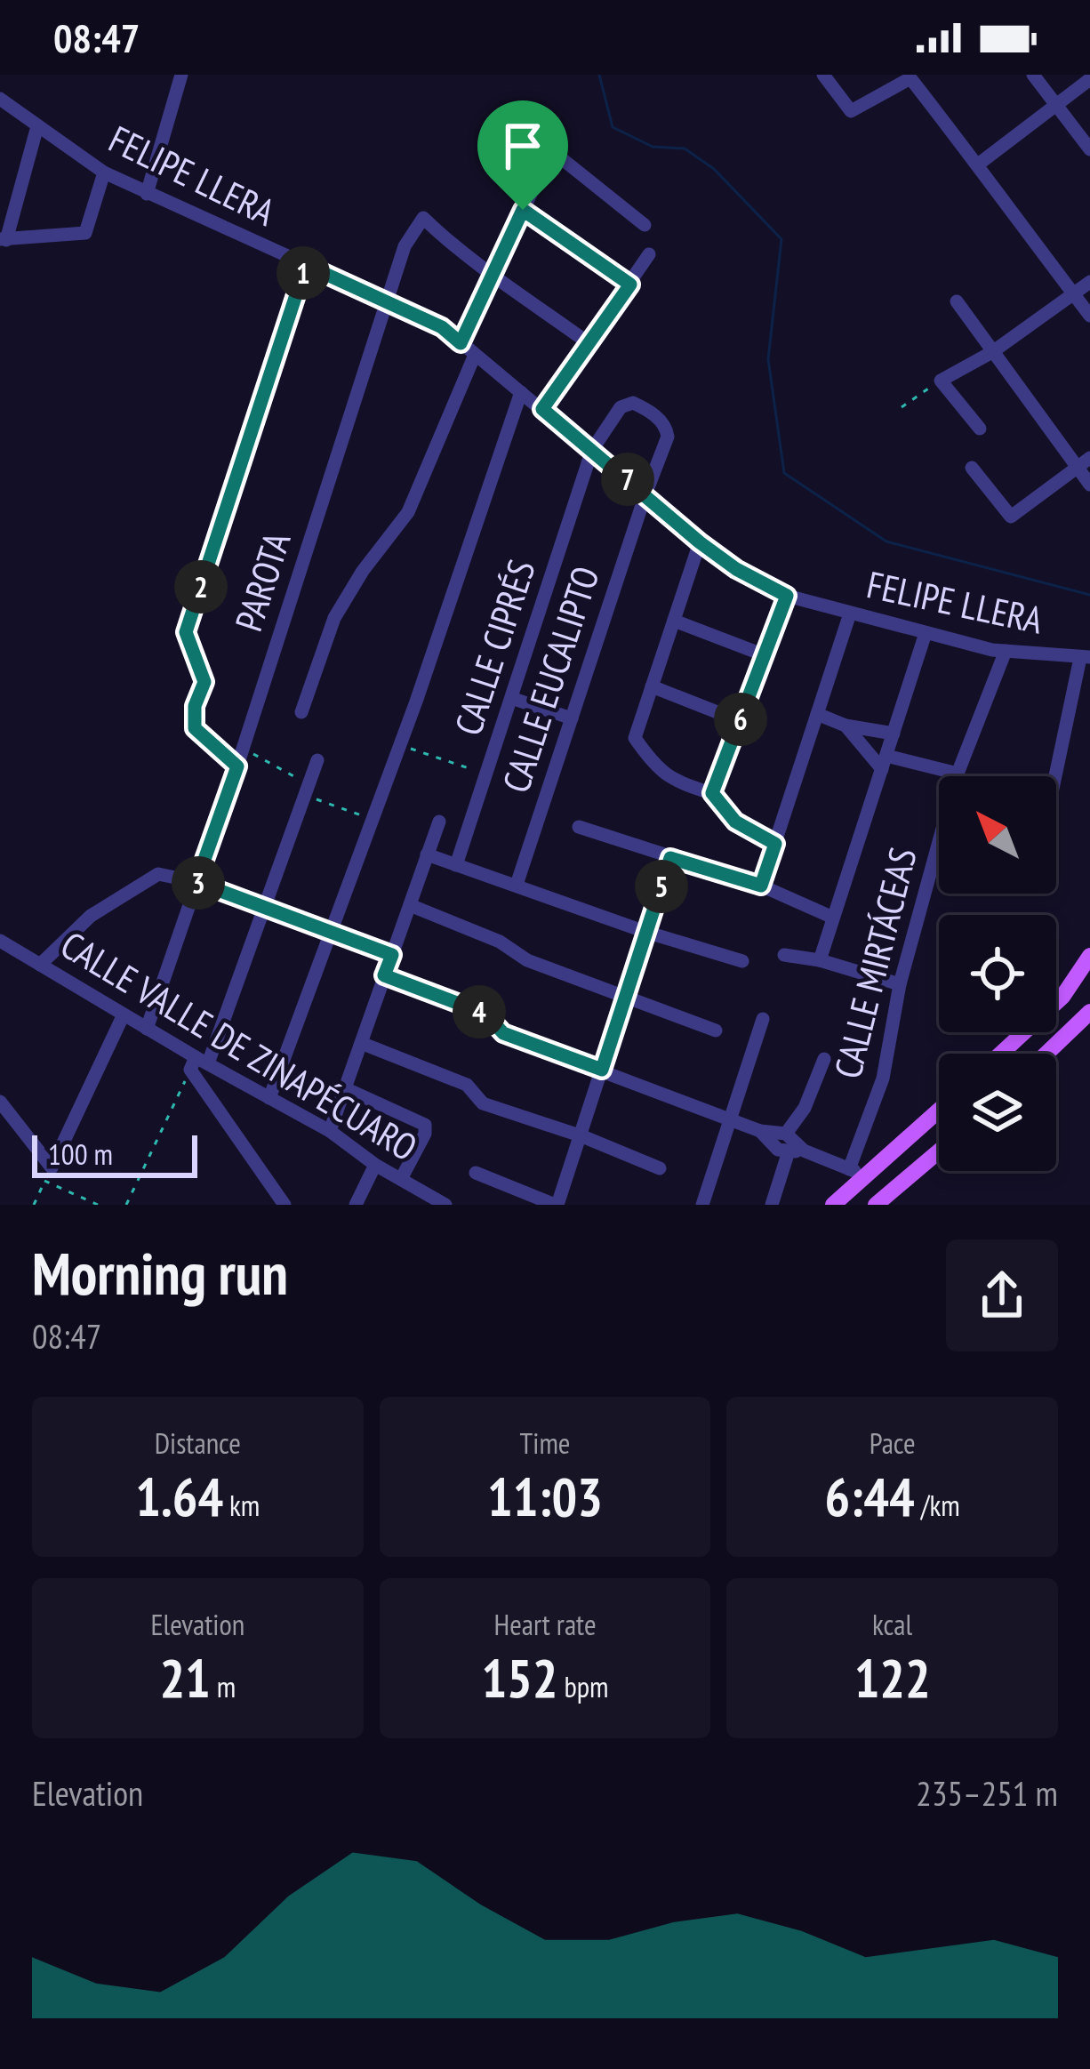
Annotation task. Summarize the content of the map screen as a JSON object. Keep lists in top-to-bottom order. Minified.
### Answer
{"streets":{"street":["FELIPE LLERA","PAROTA","CALLE CIPRÉS","CALLE EUCALIPTO","CALLE MIRTÁCEAS","CALLE VALLE DE ZINAPÉCUARO"]},"crossings":[["FELIPE LLERA","PAROTA"],["FELIPE LLERA","CALLE CIPRÉS"],["FELIPE LLERA","CALLE EUCALIPTO"],["FELIPE LLERA","CALLE MIRTÁCEAS"],["PAROTA","CALLE VALLE DE ZINAPÉCUARO"],["CALLE CIPRÉS","CALLE EUCALIPTO"]],"scale_bar":"100 m","north":"top left","page":{"status":"08:47","pins":["1","7","2","6","3","5","4"],"scale":"100 m","heading":["Morning run","08:47"],"stats":[["Distance","1.64 km"],["Time","11:03"],["Pace","6:44 /km"],["Elevation","21 m"],["Heart rate","152 bpm"],["kcal","122"]],"chart":["Elevation","235–251 m"]}}
